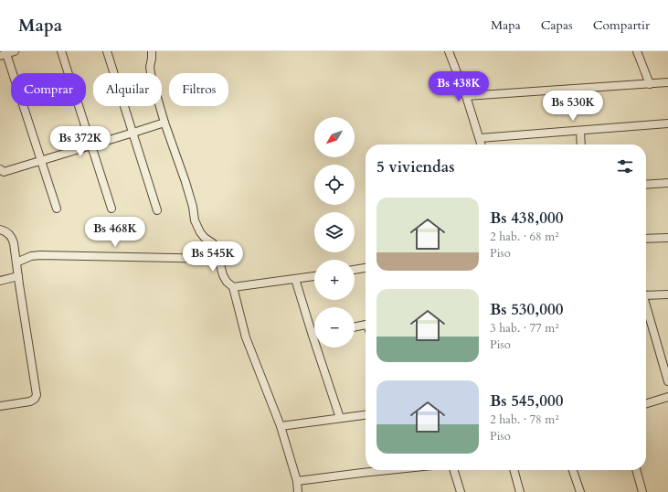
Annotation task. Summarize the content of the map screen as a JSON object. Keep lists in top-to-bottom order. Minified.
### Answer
{"north":"bottom left","page":{"header":"Mapa","nav":["Mapa","Capas","Compartir"],"price":["Bs 438K","Bs 530K","Bs 372K","Bs 468K","Bs 545K"],"chip":["Comprar","Alquilar","Filtros"],"map_buttons":["+","−"],"heading":"5 viviendas","list":[{"name":"Bs 438,000","note":"2 hab. · 68 m² · Piso"},{"name":"Bs 530,000","note":"3 hab. · 77 m² · Piso"},{"name":"Bs 545,000","note":"2 hab. · 78 m² · Piso"}]}}
